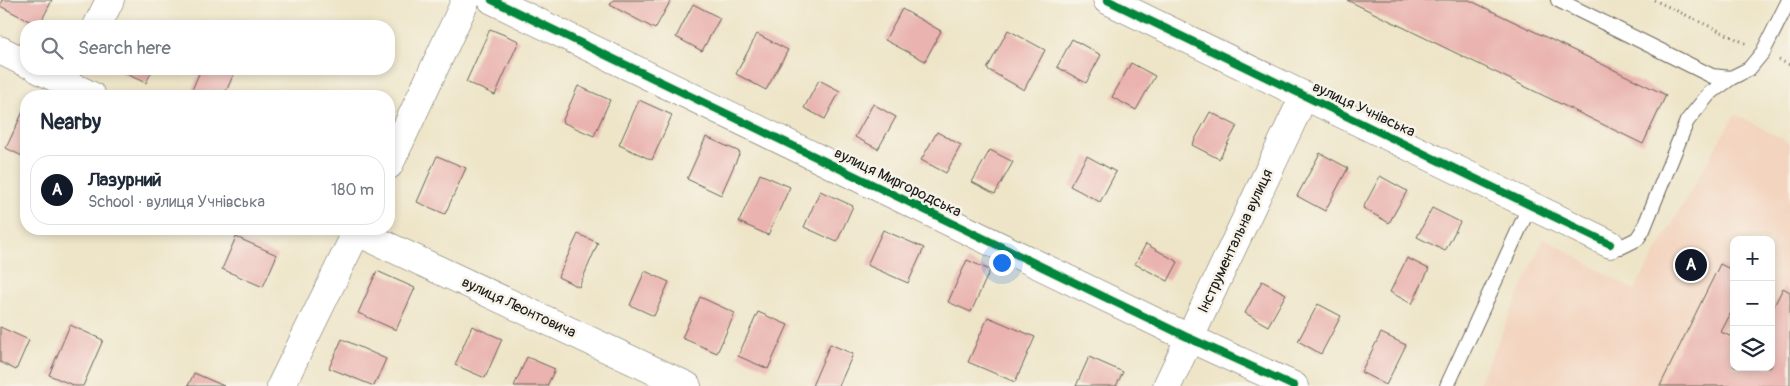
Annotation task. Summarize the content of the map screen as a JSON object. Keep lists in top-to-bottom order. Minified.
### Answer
{"streets":{"street":["вулиця Учнівська","вулиця Миргородська","Інструментальна вулиця","вулиця Леонтовича"]},"crossings":[["вулиця Учнівська","Інструментальна вулиця"],["вулиця Миргородська","Інструментальна вулиця"]],"page":{"search":"Search here","heading":"Nearby","list":[{"mark":"A","name":"Лазурний","note":"School · вулиця Учнівська","value":"180 m"}],"map_buttons":["+","−"],"pins":"A"}}
